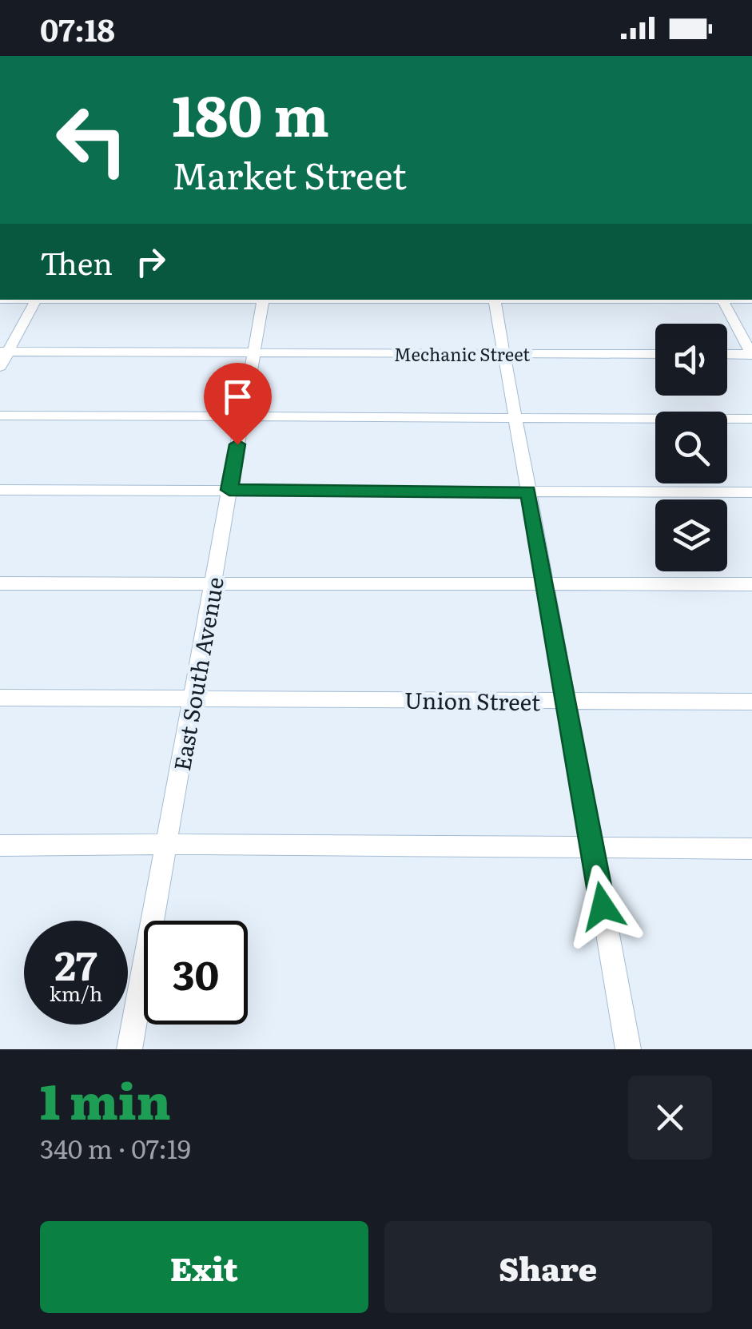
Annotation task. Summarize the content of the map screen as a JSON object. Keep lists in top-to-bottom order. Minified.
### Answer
{"streets":{"street":["Mechanic Street","East South Avenue","Union Street"]},"crossings":[["Mechanic Street","East South Avenue"],["East South Avenue","Union Street"]],"page":{"status":"07:18","turn":["180 m","Market Street"],"then":"Then","speed":"27 km/h","limit":"30","heading":["1 min","340 m · 07:19"],"buttons":["Exit","Share"]}}
